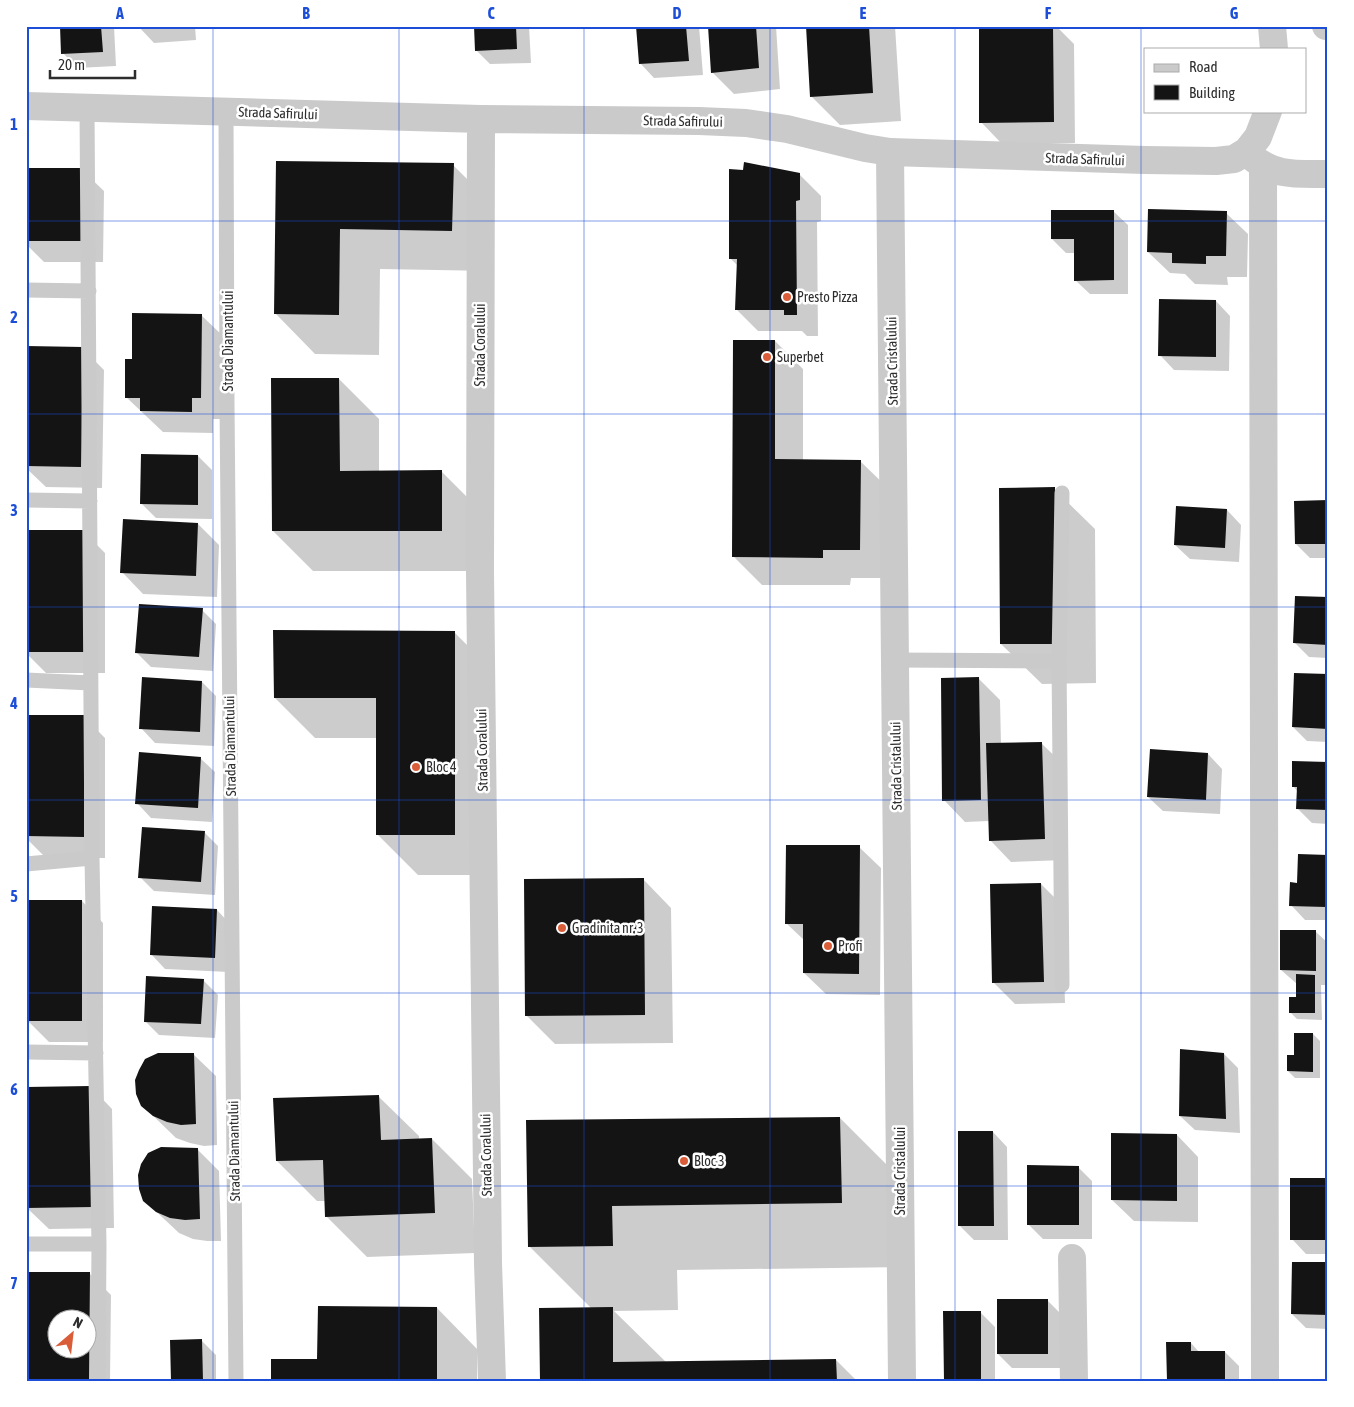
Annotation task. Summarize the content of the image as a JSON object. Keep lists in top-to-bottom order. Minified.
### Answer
{"streets":{"street":["Strada Safirului","Strada Coralului","Strada Cristalului"],"lane":["Strada Diamantului"]},"crossings":[["Strada Safirului","Strada Diamantului"],["Strada Safirului","Strada Coralului"],["Strada Safirului","Strada Cristalului"]],"places":["Presto Pizza","Superbet","Bloc 4","Gradinita nr. 3","Profi","Bloc 3"],"legend":["Road","Building"],"scale_bar":"20 m","north":"top right","grid":{"columns":["A","B","C","D","E","F","G"],"rows":["1","2","3","4","5","6","7"]}}
